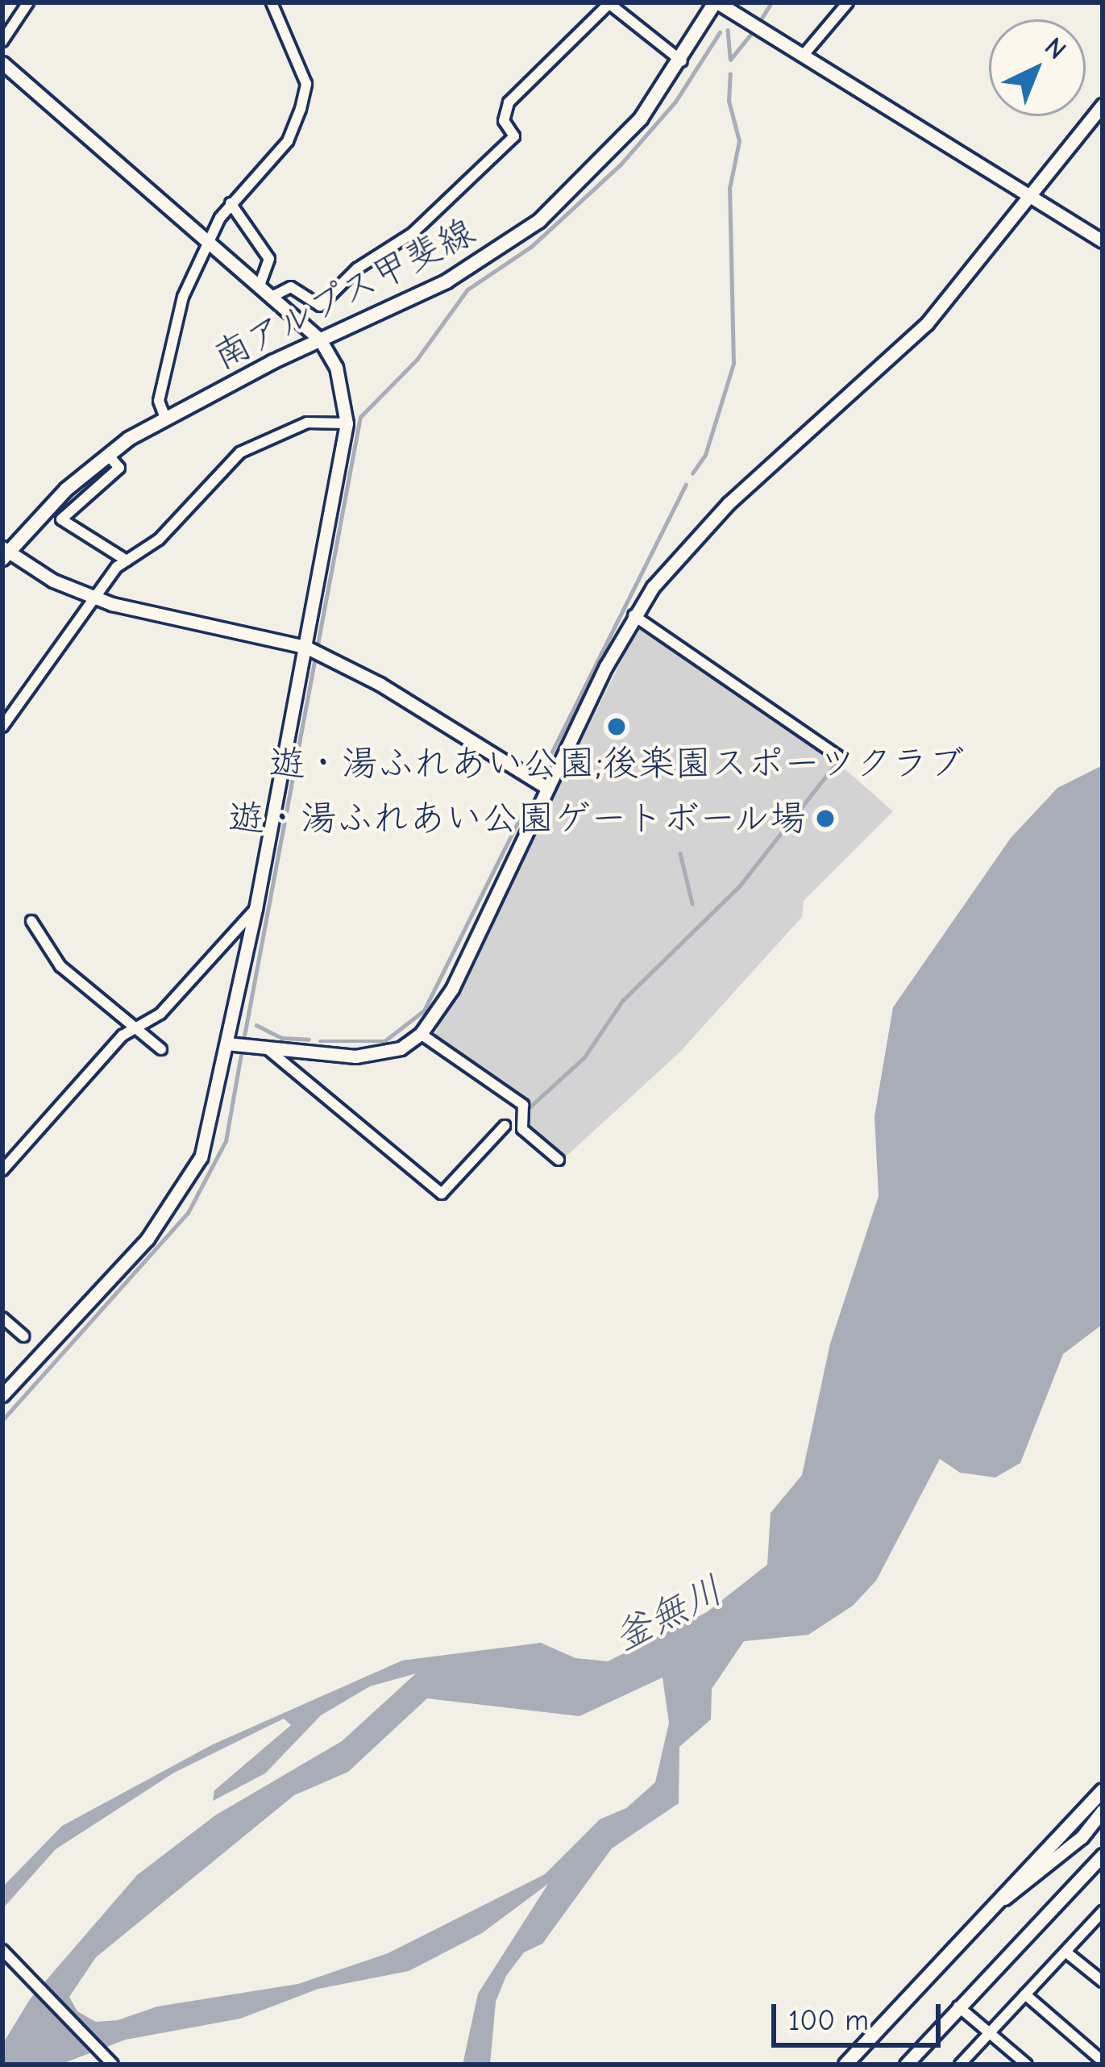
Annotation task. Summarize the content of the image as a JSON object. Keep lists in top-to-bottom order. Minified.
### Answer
{"streets":{"main road":["南アルプス甲斐線"]},"water":["釜無川"],"places":["遊・湯ふれあい公園;後楽園スポーツクラブ","遊・湯ふれあい公園ゲートボール場"],"scale_bar":"100 m","north":"top right"}
